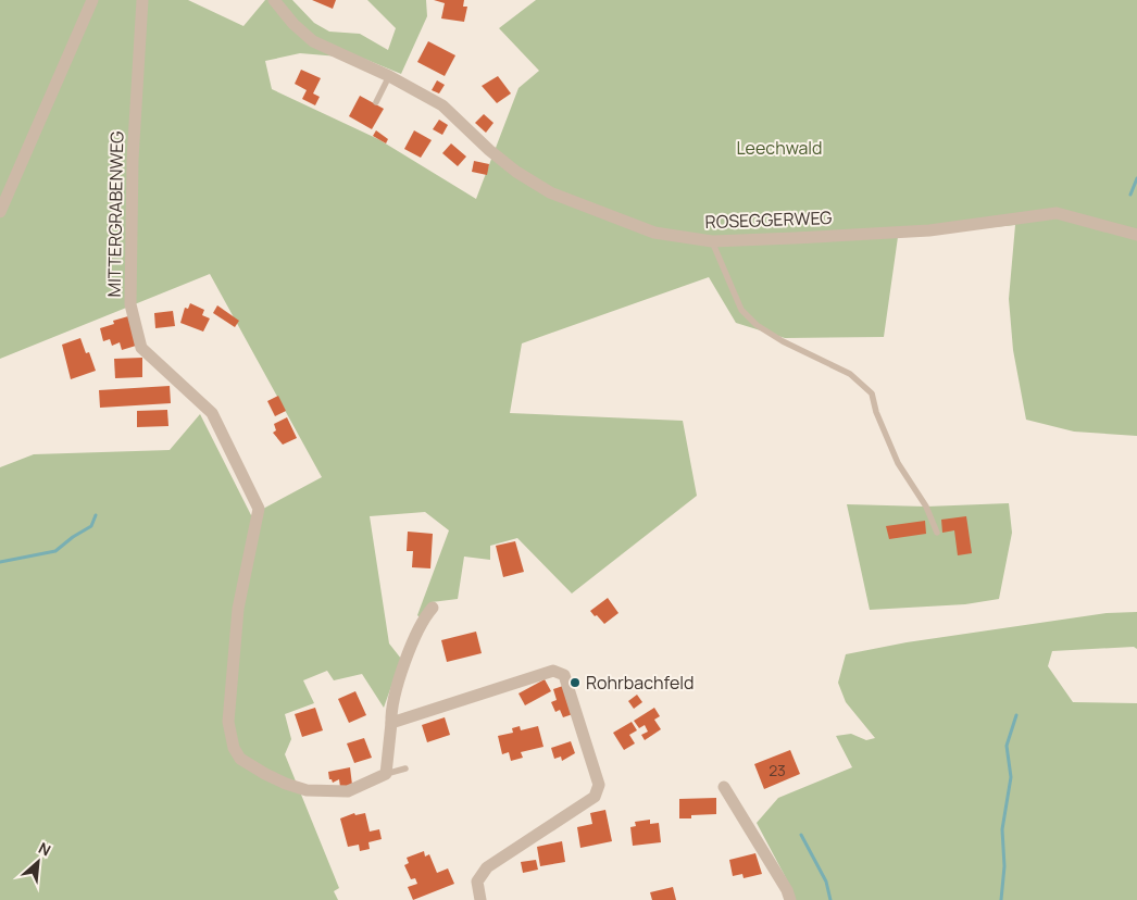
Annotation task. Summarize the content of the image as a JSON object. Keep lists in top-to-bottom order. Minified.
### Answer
{"streets":{"street":["MITTERGRABENWEG","ROSEGGERWEG"]},"parks":["Leechwald"],"places":["Rohrbachfeld"],"house_numbers":["23"],"north":"top right"}
